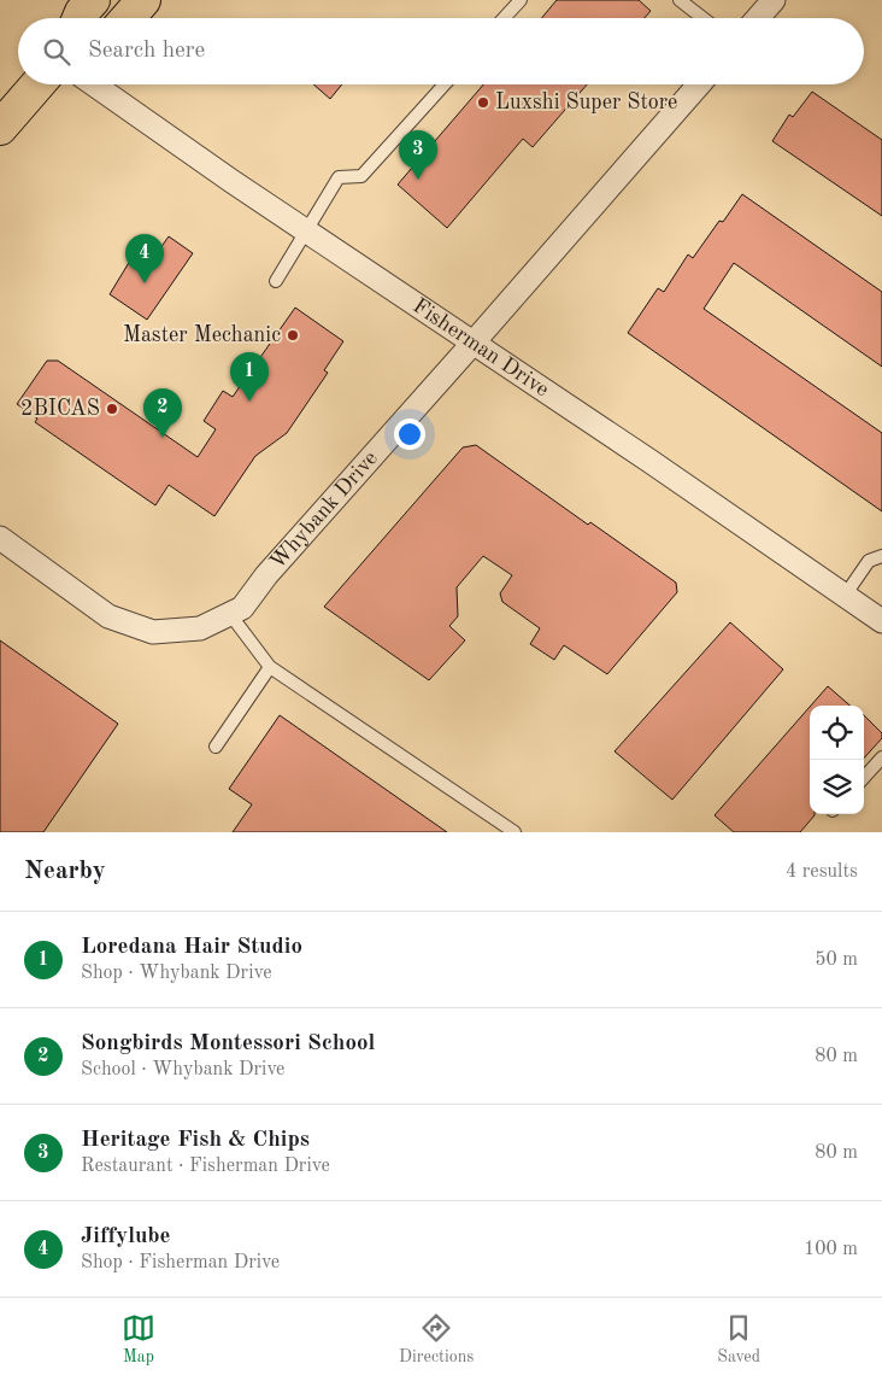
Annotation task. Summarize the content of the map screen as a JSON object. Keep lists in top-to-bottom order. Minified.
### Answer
{"streets":{"street":["Fisherman Drive","Whybank Drive"]},"crossings":[["Fisherman Drive","Whybank Drive"]],"places":["Luxshi Super Store","Master Mechanic","2BICAS"],"page":{"search":"Search here","pins":["3","4","1","2"],"heading":["Nearby","4 results"],"list":[{"mark":"1","name":"Loredana Hair Studio","note":"Shop · Whybank Drive","value":"50 m"},{"mark":"2","name":"Songbirds Montessori School","note":"School · Whybank Drive","value":"80 m"},{"mark":"3","name":"Heritage Fish & Chips","note":"Restaurant · Fisherman Drive","value":"80 m"},{"mark":"4","name":"Jiffylube","note":"Shop · Fisherman Drive","value":"100 m"}],"nav":["Map","Directions","Saved"]}}
